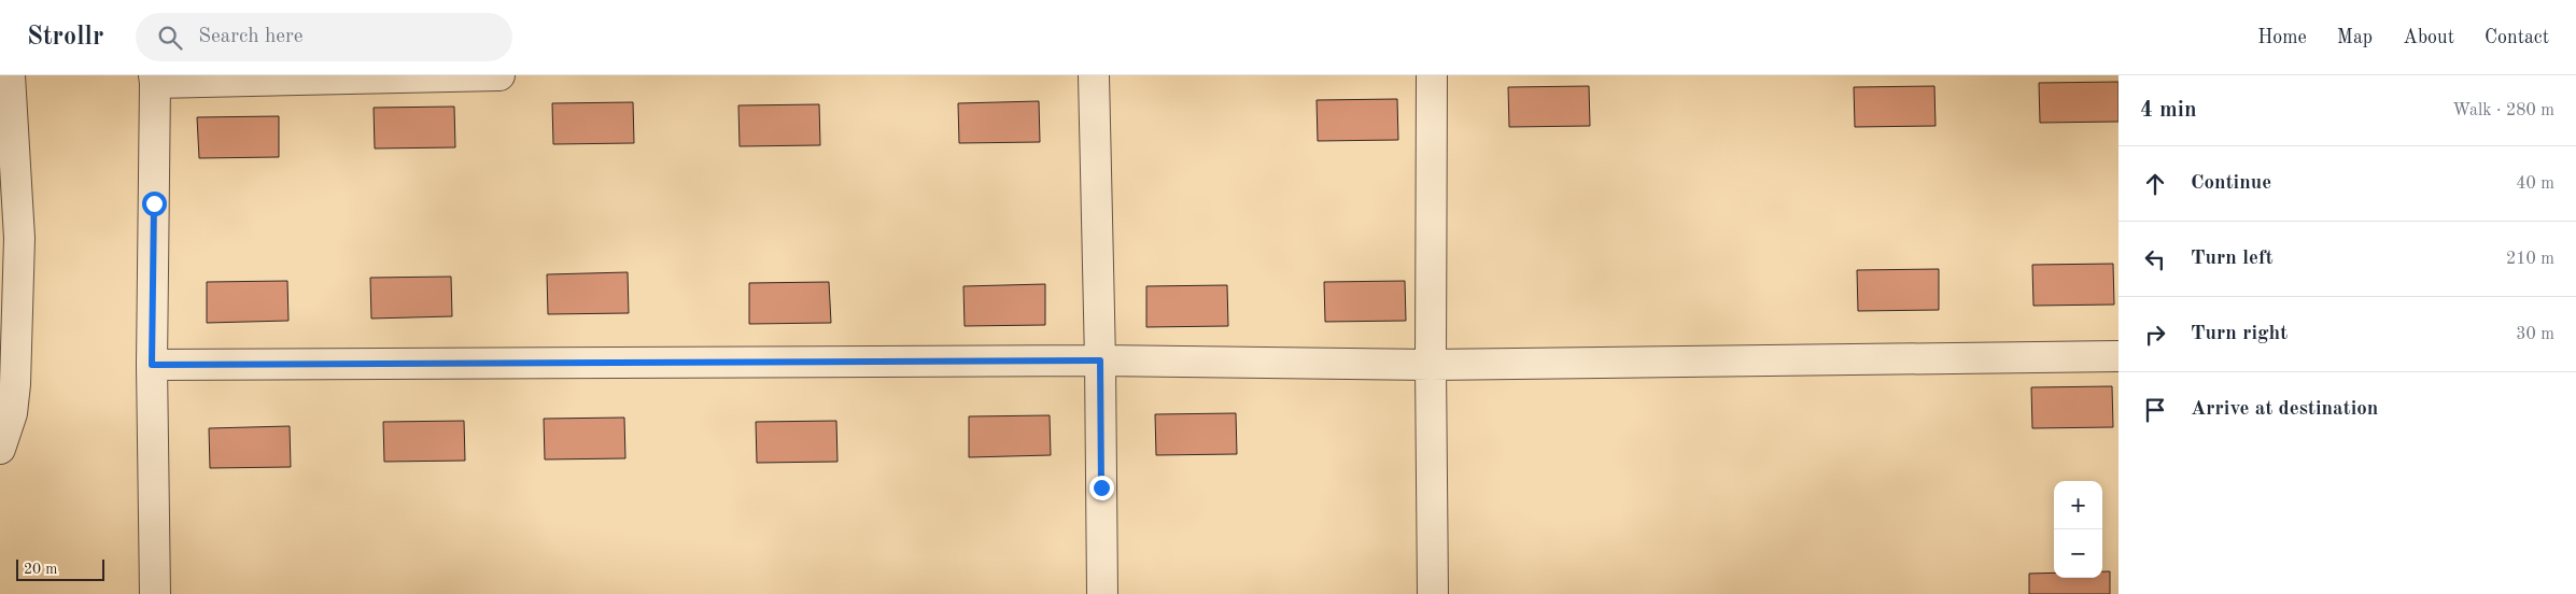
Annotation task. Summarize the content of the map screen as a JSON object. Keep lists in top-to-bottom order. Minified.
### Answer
{"scale_bar":"20 m","page":{"header":"Strollr","search":"Search here","nav":["Home","Map","About","Contact"],"heading":["4 min","Walk · 280 m"],"list":[["Continue","40 m"],["Turn left","210 m"],["Turn right","30 m"],"Arrive at destination"],"map_buttons":["+","−"],"scale":"20 m"}}
